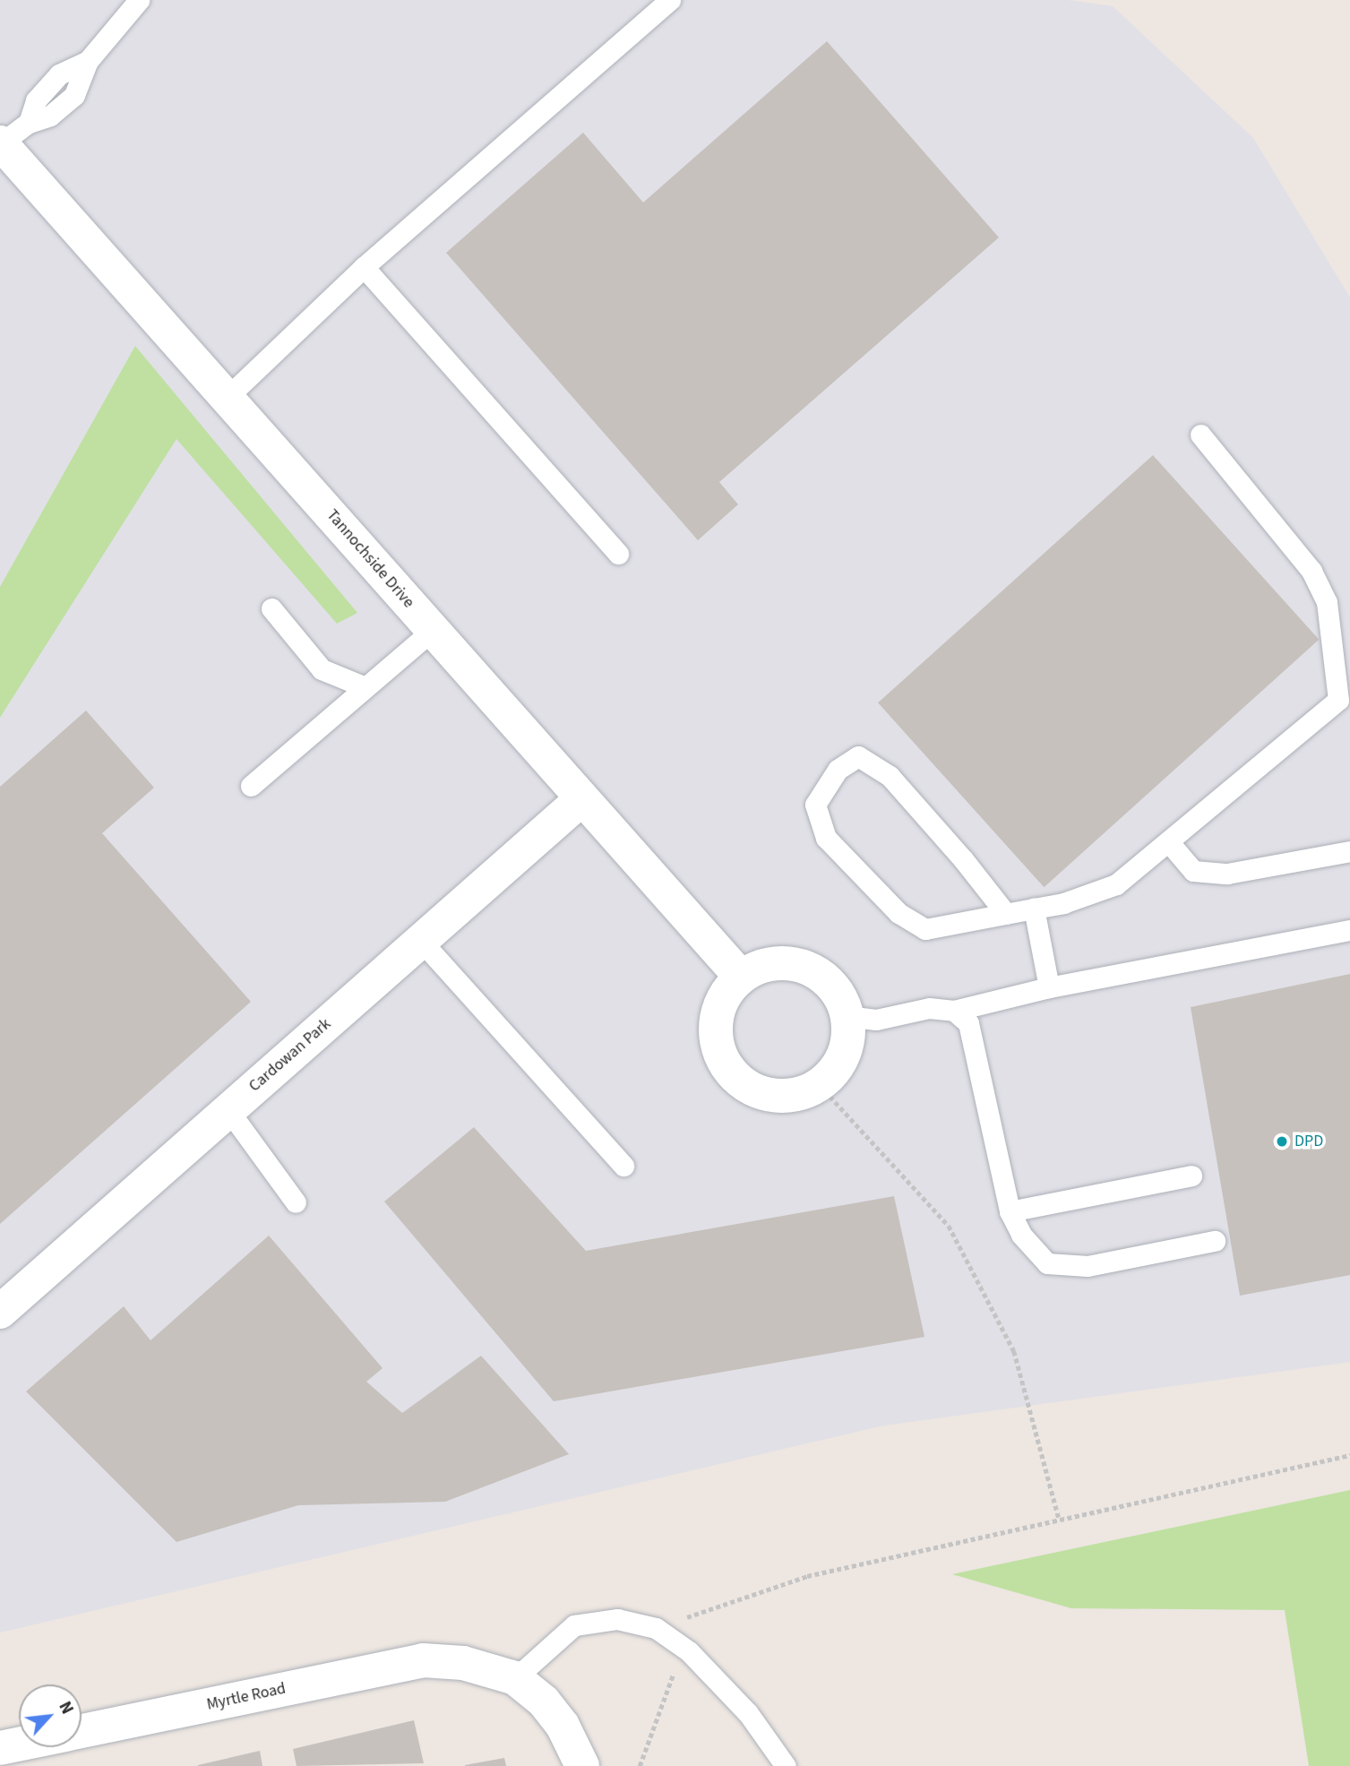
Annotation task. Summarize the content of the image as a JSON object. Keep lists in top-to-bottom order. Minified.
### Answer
{"streets":{"street":["Tannochside Drive","Cardowan Park","Myrtle Road"]},"crossings":[["Tannochside Drive","Cardowan Park"]],"places":["DPD"],"north":"top right"}
